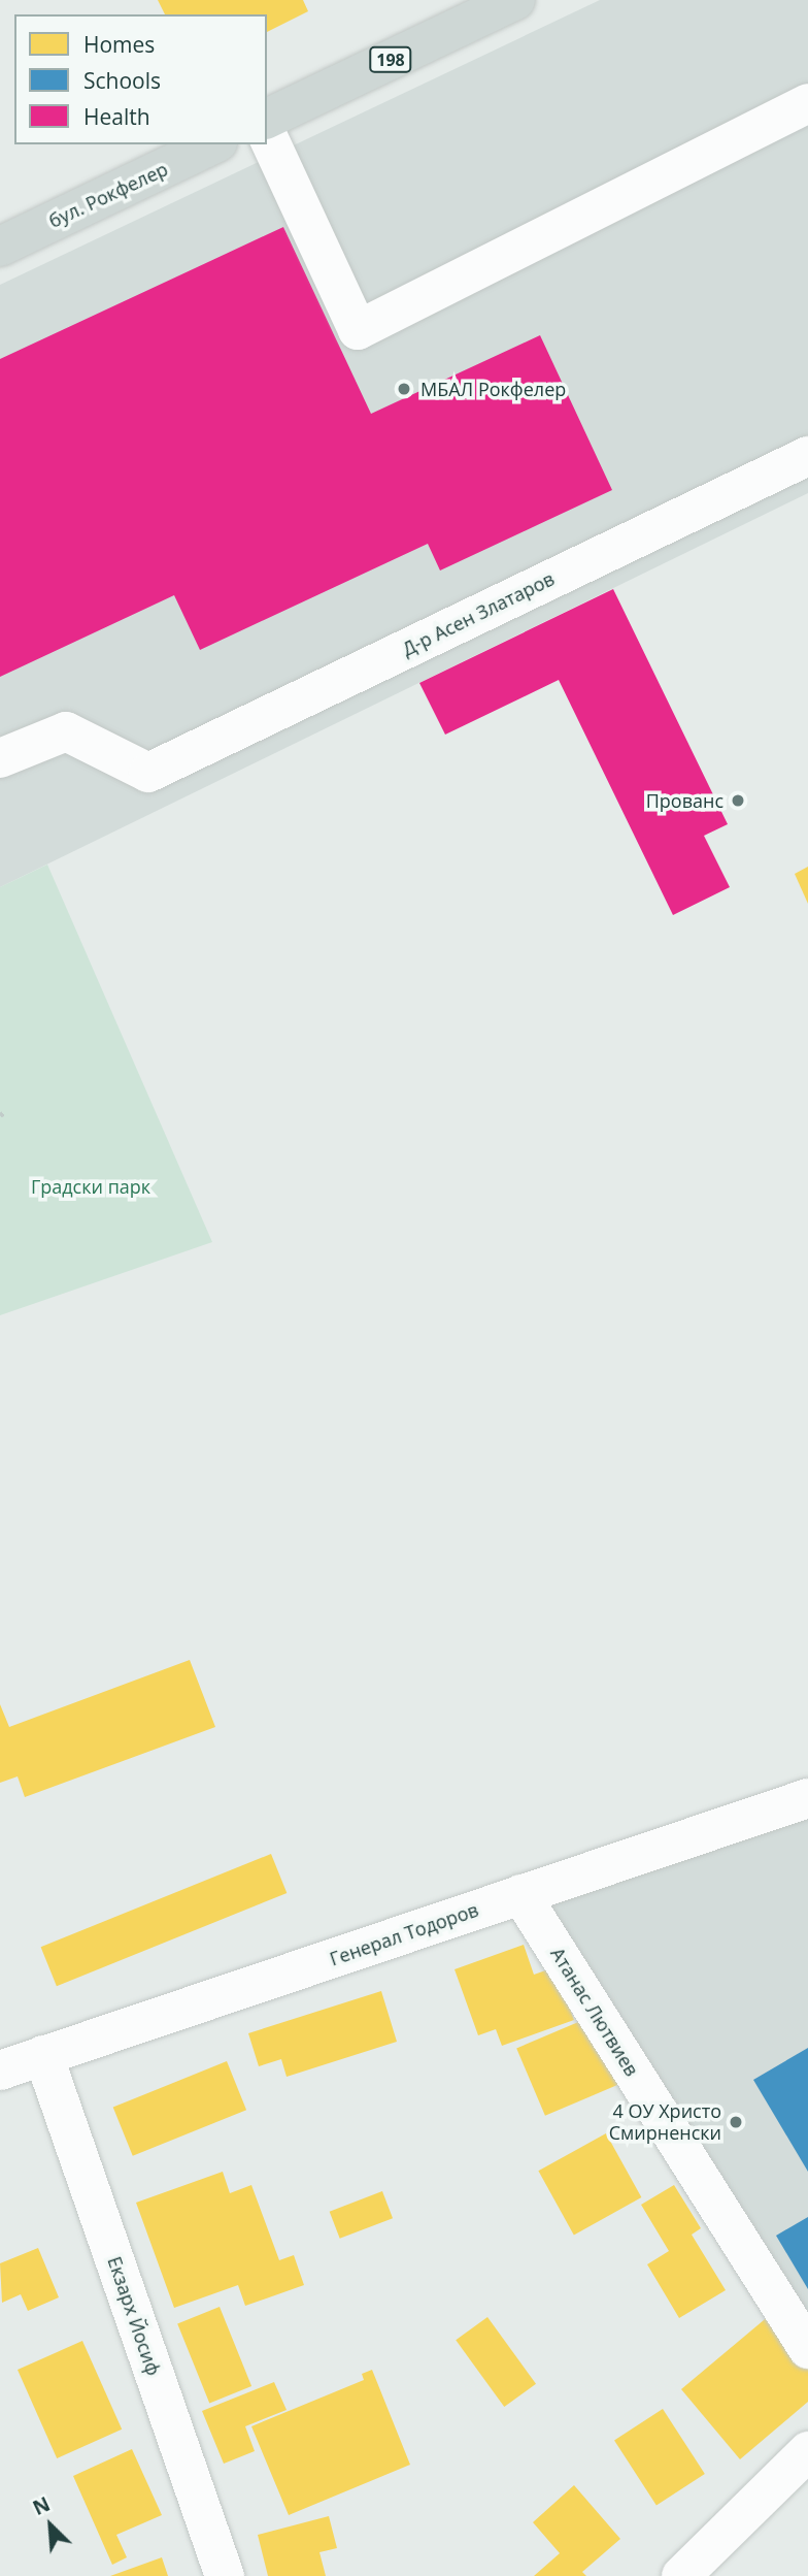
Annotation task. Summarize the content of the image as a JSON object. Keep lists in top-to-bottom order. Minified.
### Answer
{"streets":{"main road":["198","бул. Рокфелер"],"street":["Д-р Асен Златаров","Генерал Тодоров","Атанас Лютвиев","Екзарх Йосиф"]},"crossings":[["Генерал Тодоров","Атанас Лютвиев"],["Генерал Тодоров","Екзарх Йосиф"]],"parks":["Градски парк"],"places":["МБАЛ Рокфелер","Прованс","4 ОУ Христо Смирненски"],"legend":["Homes","Schools","Health"],"north":"top left"}
